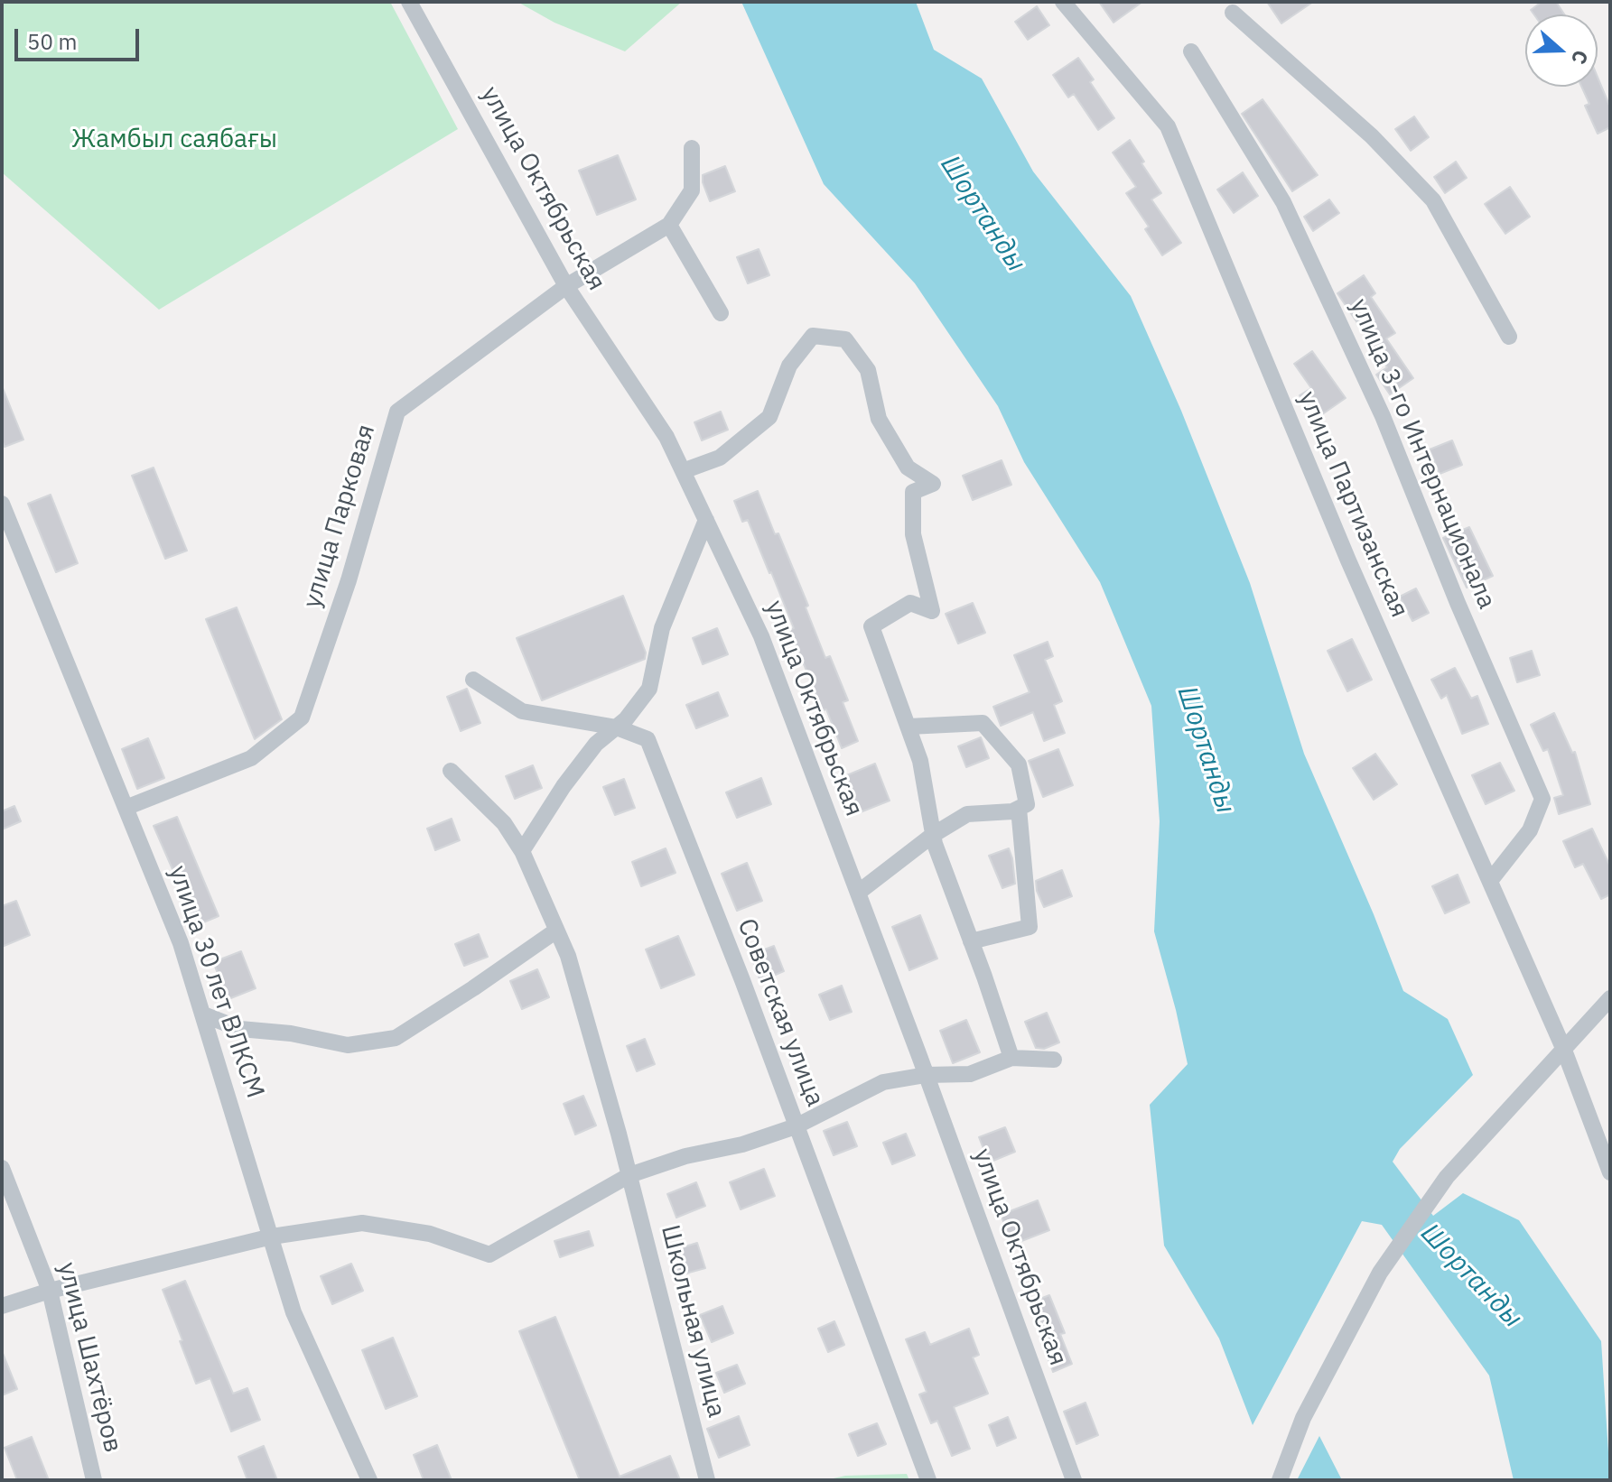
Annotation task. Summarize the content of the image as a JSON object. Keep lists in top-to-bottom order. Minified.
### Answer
{"streets":{"street":["улица Октябрьская","улица 3-го Интернационала","улица Партизанская","улица Парковая","улица 30 лет ВЛКСМ","Советская улица","Школьная улица","улица Шахтёров"]},"crossings":[["улица Октябрьская","улица Парковая"],["улица 3-го Интернационала","улица Партизанская"],["улица Парковая","улица 30 лет ВЛКСМ"]],"water":["Шортанды"],"parks":["Жамбыл саябағы"],"scale_bar":"50 m","north":"right"}
